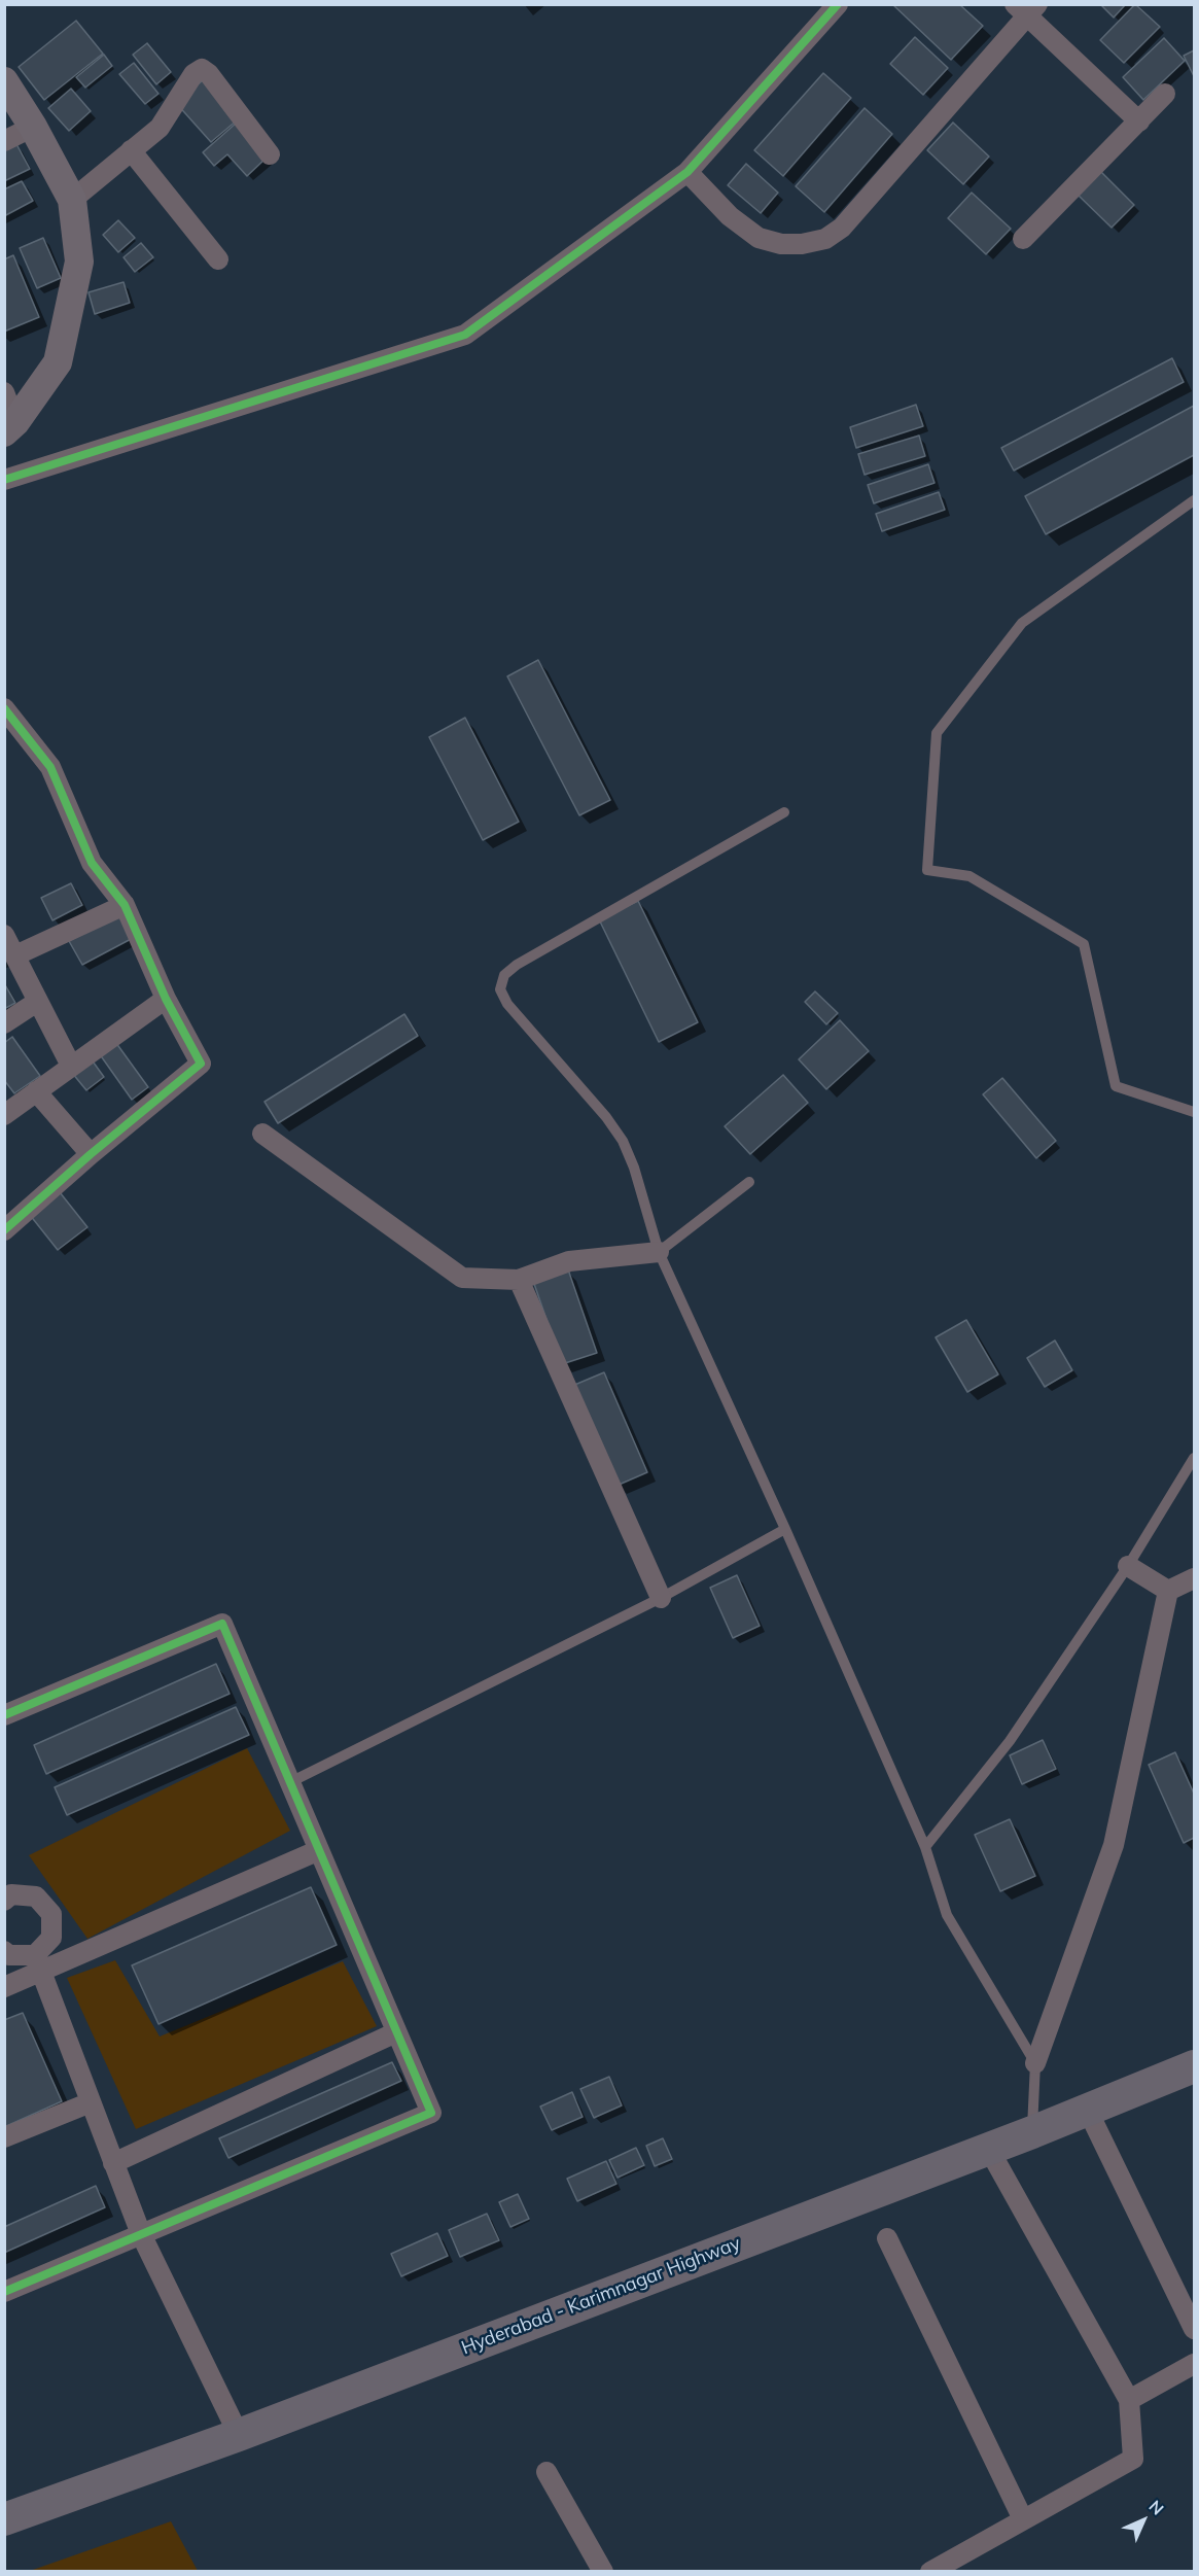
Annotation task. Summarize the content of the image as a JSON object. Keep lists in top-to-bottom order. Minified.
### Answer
{"streets":{"main road":["Hyderabad - Karimnagar Highway"]},"north":"top right"}
